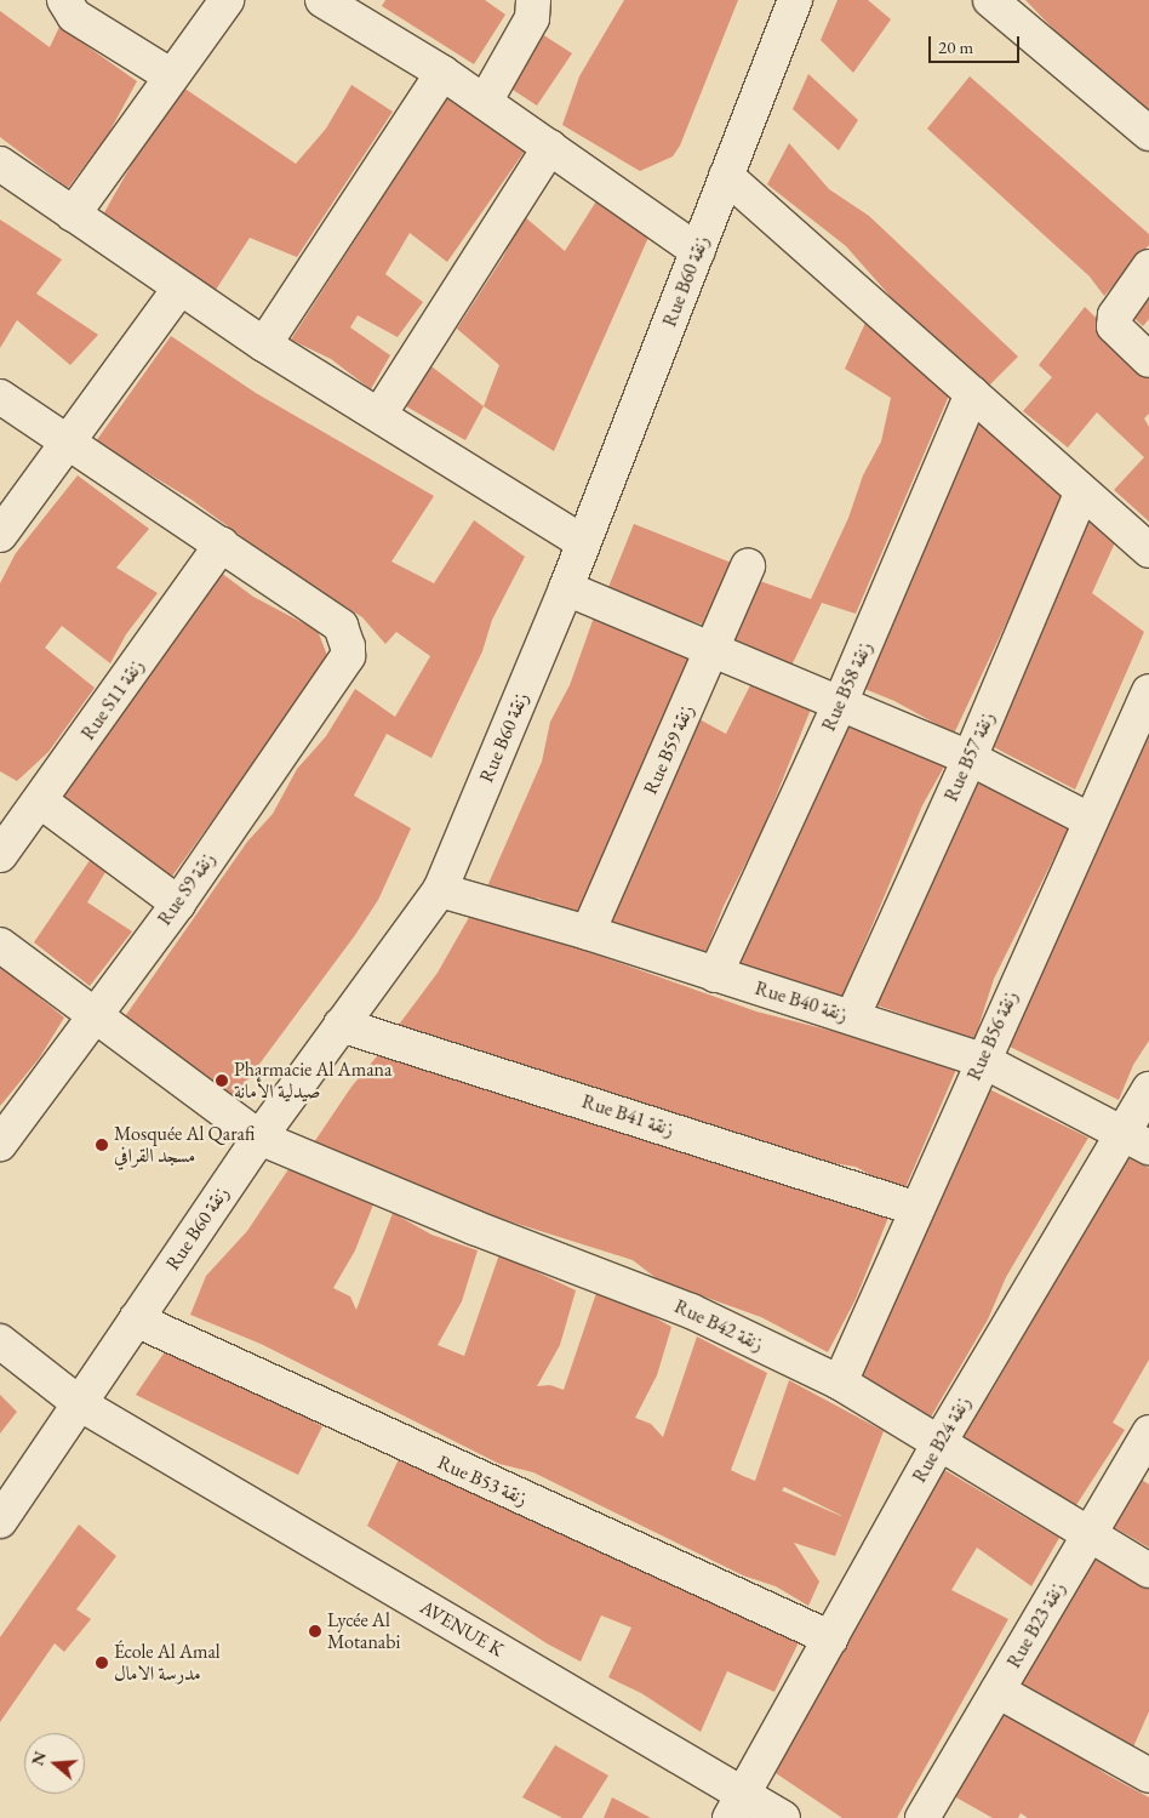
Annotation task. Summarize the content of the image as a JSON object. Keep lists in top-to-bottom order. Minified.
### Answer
{"streets":{"street":["Rue B60 زنقة","Rue B58 زنقة","Rue S11 زنقة","Rue B59 زنقة","Rue B57 زنقة","Rue S9 زنقة","Rue B40 زنقة","Rue B56 زنقة","Rue B41 زنقة","Rue B42 زنقة","Rue B24 زنقة","Rue B53 زنقة","Rue B23 زنقة","AVENUE K"]},"crossings":[["Rue B60 زنقة","Rue B40 زنقة"],["Rue B60 زنقة","Rue B41 زنقة"],["Rue B60 زنقة","Rue B42 زنقة"],["Rue B60 زنقة","Rue B53 زنقة"],["Rue B60 زنقة","AVENUE K"],["Rue B58 زنقة","Rue B40 زنقة"],["Rue S11 زنقة","Rue S9 زنقة"],["Rue B59 زنقة","Rue B40 زنقة"],["Rue B57 زنقة","Rue B40 زنقة"],["Rue S9 زنقة","Rue B42 زنقة"],["Rue B40 زنقة","Rue B56 زنقة"],["Rue B40 زنقة","Rue B24 زنقة"],["Rue B56 زنقة","Rue B41 زنقة"],["Rue B56 زنقة","Rue B42 زنقة"],["Rue B42 زنقة","Rue B24 زنقة"],["Rue B42 زنقة","Rue B23 زنقة"],["Rue B24 زنقة","Rue B53 زنقة"],["Rue B24 زنقة","AVENUE K"]],"places":["Pharmacie Al Amana صيدلية الأمانة","Mosquée Al Qarafi مسجد القرافي","Lycée Al Motanabi","École Al Amal مدرسة الامال"],"scale_bar":"20 m","north":"left"}
